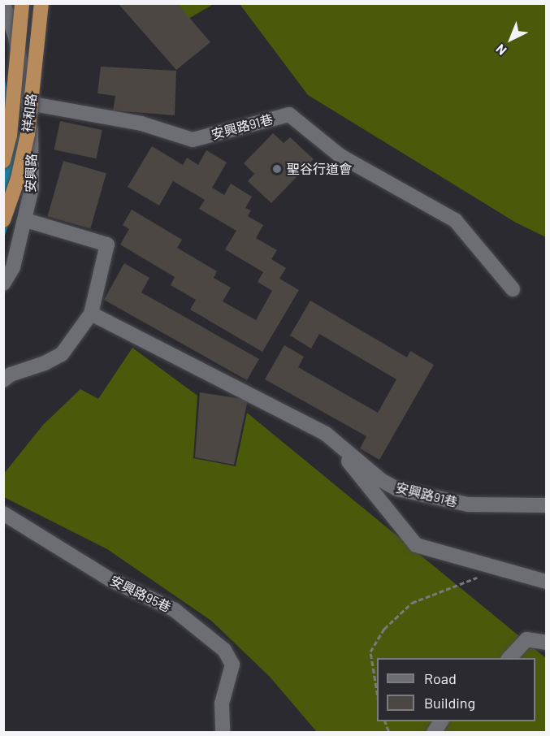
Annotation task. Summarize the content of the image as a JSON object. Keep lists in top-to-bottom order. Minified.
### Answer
{"streets":{"main road":["祥和路"],"street":["安興路91巷","安興路","安興路95巷"]},"crossings":[["安興路91巷","安興路"]],"places":["聖谷行道會"],"legend":["Road","Building"],"north":"bottom left"}
